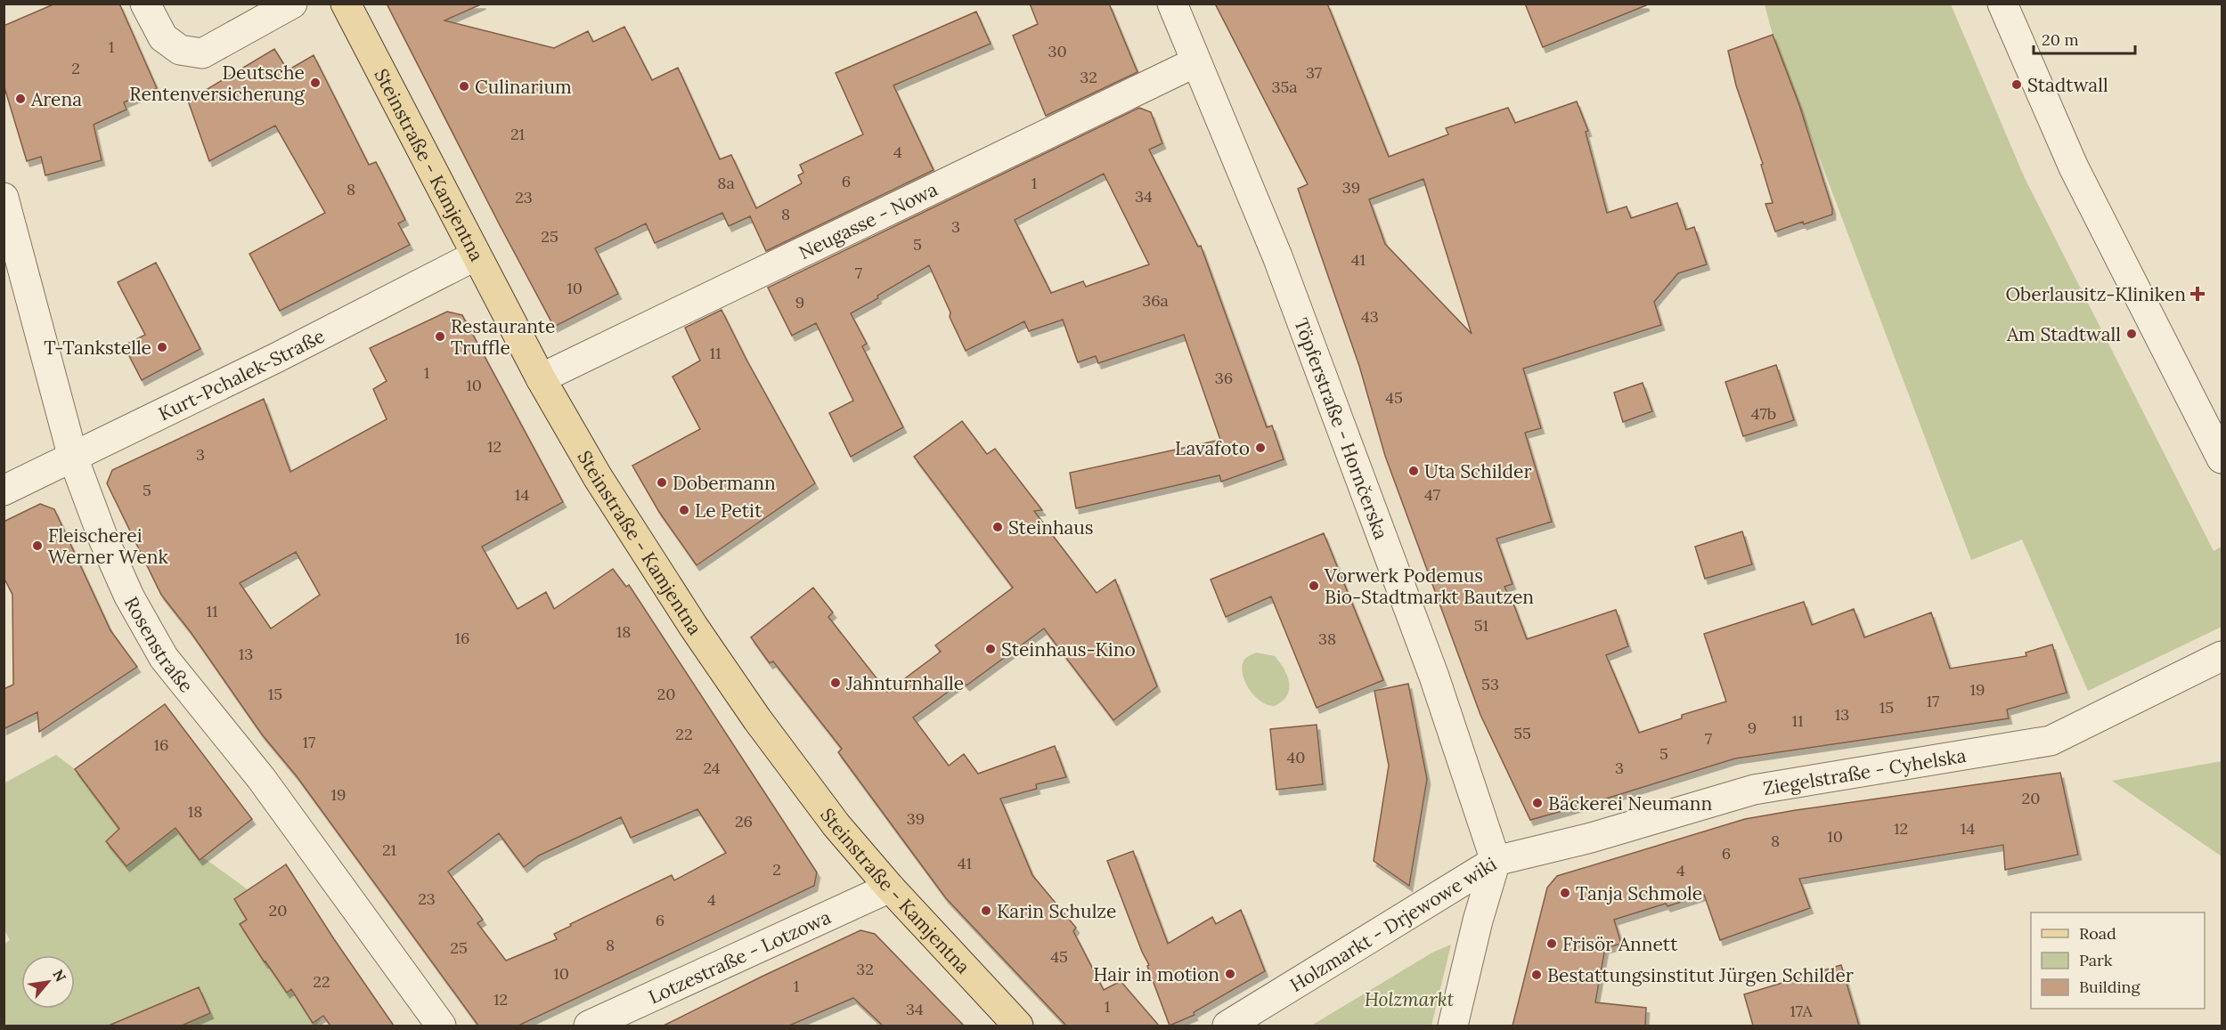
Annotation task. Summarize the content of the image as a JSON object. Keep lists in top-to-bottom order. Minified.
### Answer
{"streets":{"main road":["Steinstraße - Kamjentna"],"street":["Neugasse - Nowa","Kurt-Pchalek-Straße","Töpferstraße - Hornčerska","Rosenstraße","Ziegelstraße - Cyhelska","Holzmarkt - Drjewowe wiki","Lotzestraße - Lotzowa"]},"crossings":[["Steinstraße - Kamjentna","Neugasse - Nowa"],["Steinstraße - Kamjentna","Kurt-Pchalek-Straße"],["Steinstraße - Kamjentna","Lotzestraße - Lotzowa"],["Neugasse - Nowa","Töpferstraße - Hornčerska"],["Kurt-Pchalek-Straße","Rosenstraße"],["Töpferstraße - Hornčerska","Ziegelstraße - Cyhelska"],["Töpferstraße - Hornčerska","Holzmarkt - Drjewowe wiki"],["Ziegelstraße - Cyhelska","Holzmarkt - Drjewowe wiki"]],"parks":["Holzmarkt"],"places":{"other":["Deutsche Rentenversicherung","Stadtwall","Culinarium","Arena","Am Stadtwall","Restaurante Truffle","T-Tankstelle","Lavafoto","Uta Schilder","Dobermann","Le Petit","Steinhaus","Fleischerei Werner Wenk","Vorwerk Podemus Bio-Stadtmarkt Bautzen","Steinhaus-Kino","Jahnturnhalle","Bäckerei Neumann","Tanja Schmole","Karin Schulze","Frisör Annett","Hair in motion","Bestattungsinstitut Jürgen Schilder"],"health":["Oberlausitz-Kliniken"]},"house_numbers":["1","30","2","37","32","35a","21","4","6","8a","1","39","8","34","23","8","3","25","5","41","7","10","36a","9","43","11","1","36","10","45","47b","12","3","5","14","47","11","51","18","16","38","13","53","19","15","20","17","15","13","11","9","55","22","7","17","16","5","40","24","3","19","20","18","39","26","12","14","10","8","21","6","41","2","4","23","4","20","6","8","25","45","32","10","22","1","12","1","34","17A"],"legend":["Road","Park","Building"],"scale_bar":"20 m","north":"top right"}
